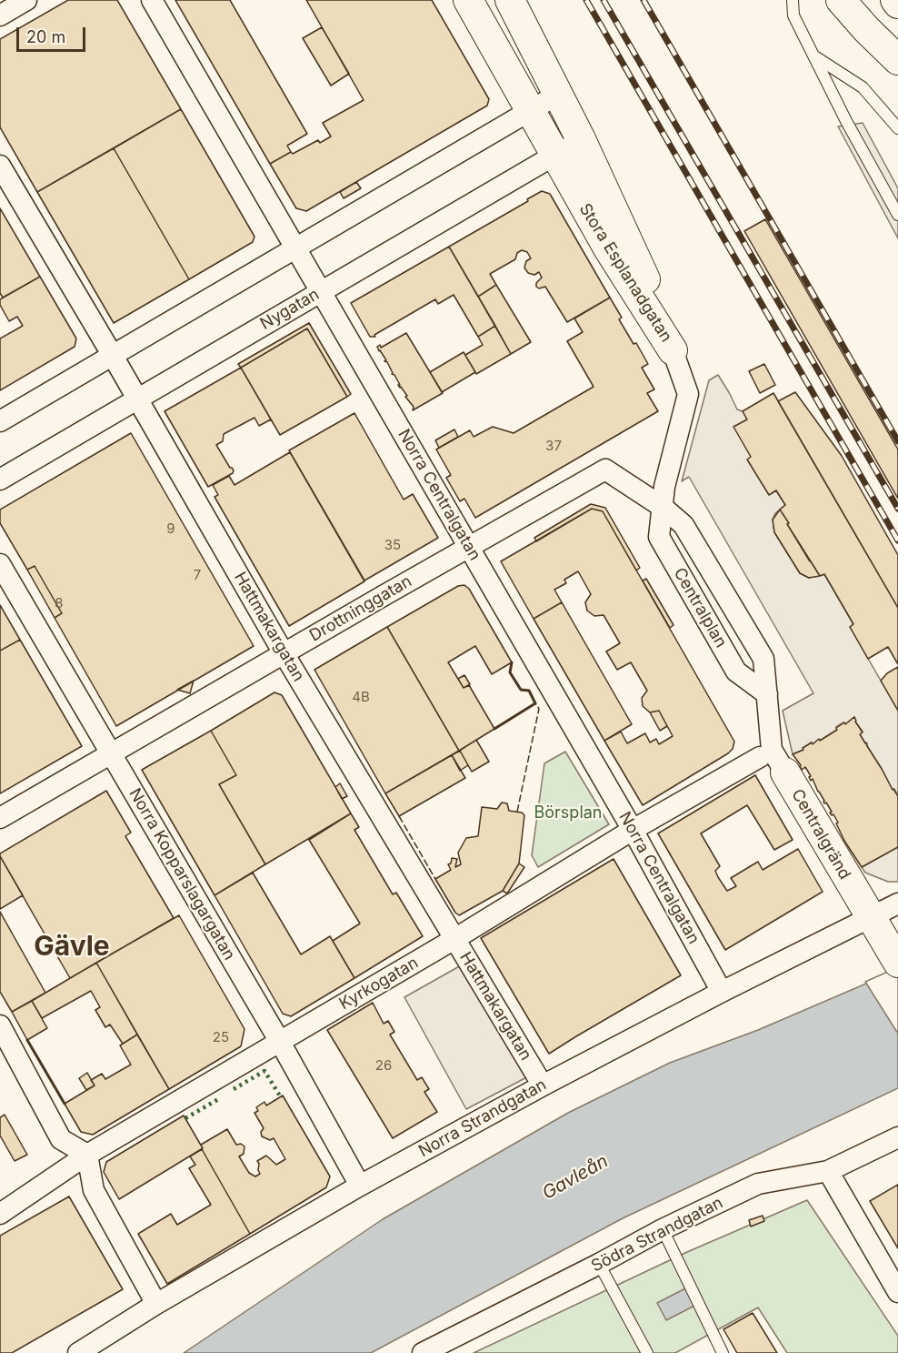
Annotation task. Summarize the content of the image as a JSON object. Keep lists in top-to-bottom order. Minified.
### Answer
{"streets":{"street":["Stora Esplanadgatan","Nygatan","Norra Centralgatan","Centralplan","Drottninggatan","Hattmakargatan","Centralgränd","Norra Kopparslagargatan","Kyrkogatan","Norra Strandgatan","Södra Strandgatan"]},"crossings":[["Stora Esplanadgatan","Nygatan"],["Stora Esplanadgatan","Centralplan"],["Nygatan","Norra Centralgatan"],["Nygatan","Hattmakargatan"],["Norra Centralgatan","Drottninggatan"],["Norra Centralgatan","Kyrkogatan"],["Norra Centralgatan","Norra Strandgatan"],["Centralplan","Drottninggatan"],["Centralplan","Centralgränd"],["Centralplan","Kyrkogatan"],["Drottninggatan","Hattmakargatan"],["Drottninggatan","Norra Kopparslagargatan"],["Hattmakargatan","Kyrkogatan"],["Hattmakargatan","Norra Strandgatan"],["Centralgränd","Kyrkogatan"],["Centralgränd","Norra Strandgatan"],["Norra Kopparslagargatan","Kyrkogatan"],["Norra Kopparslagargatan","Norra Strandgatan"]],"districts":["Gävle"],"water":["Gavleån"],"parks":["Börsplan"],"house_numbers":["37","9","35","7","8","4B","25","26"],"scale_bar":"20 m"}
